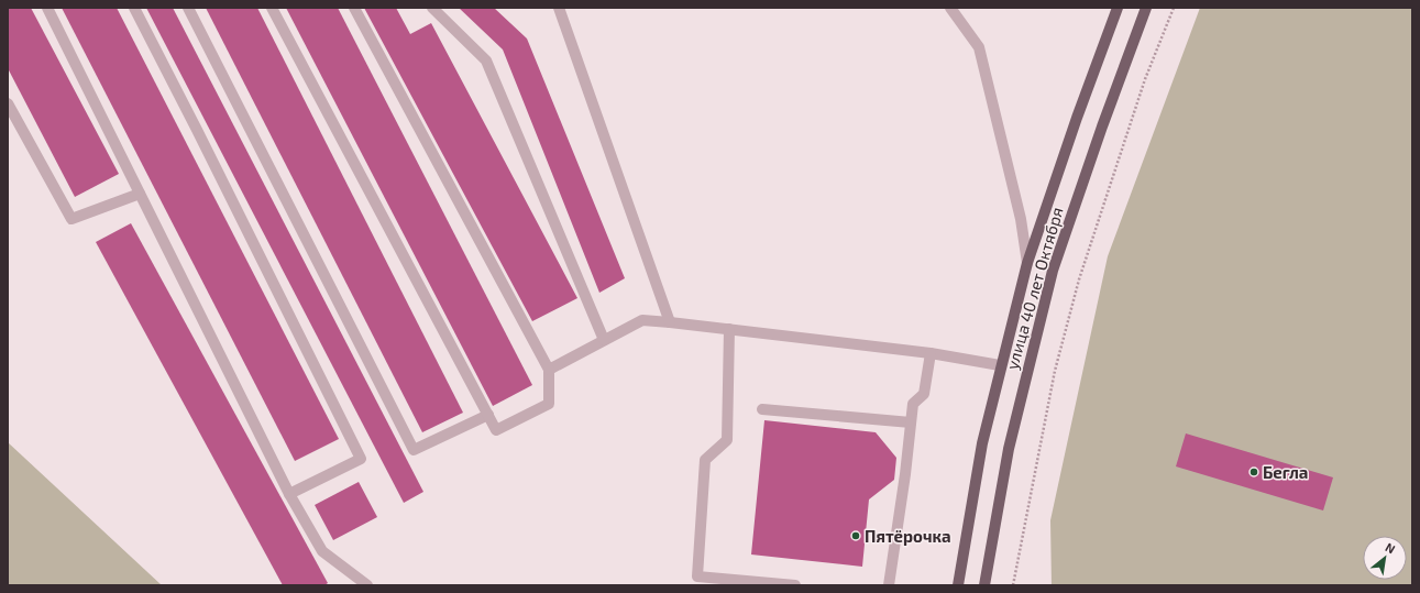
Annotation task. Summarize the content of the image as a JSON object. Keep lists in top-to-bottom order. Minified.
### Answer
{"streets":{"main road":["улица 40 лет Октября"]},"places":["Бегла","Пятёрочка"],"north":"top right"}
